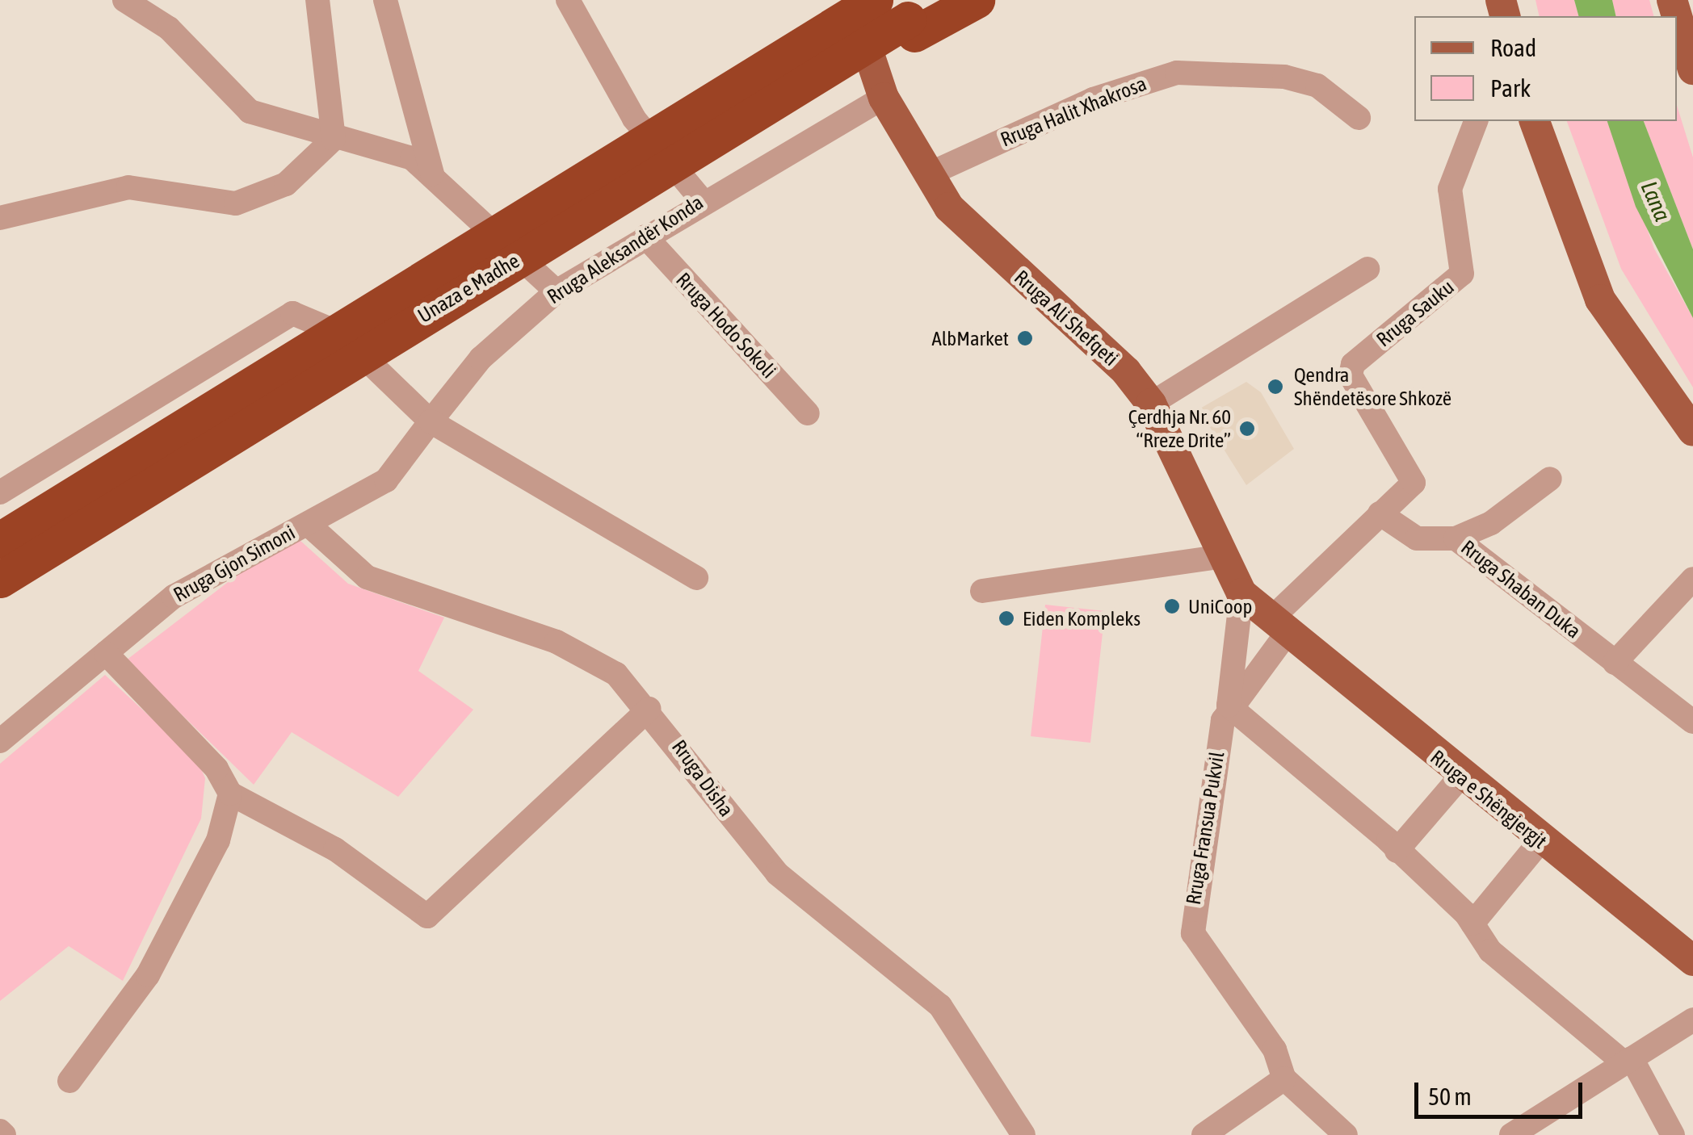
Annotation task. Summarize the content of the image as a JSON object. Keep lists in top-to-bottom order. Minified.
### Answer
{"streets":{"highway":["Unaza e Madhe"],"main road":["Rruga Ali Shefqeti","Rruga e Shëngjergjt"],"street":["Rruga Halit Xhakrosa","Rruga Aleksandër Konda","Rruga Sauku","Rruga Hodo Sokoli","Rruga Gjon Simoni","Rruga Shaban Duka","Rruga Disha","Rruga Fransua Pukvil"]},"crossings":[["Rruga Halit Xhakrosa","Rruga Ali Shefqeti"],["Rruga Aleksandër Konda","Rruga Ali Shefqeti"],["Rruga Aleksandër Konda","Rruga Hodo Sokoli"],["Rruga Aleksandër Konda","Rruga Gjon Simoni"],["Rruga Sauku","Rruga Ali Shefqeti"],["Rruga Sauku","Rruga Shaban Duka"],["Rruga Sauku","Rruga e Shëngjergjt"],["Rruga Ali Shefqeti","Rruga e Shëngjergjt"],["Rruga Ali Shefqeti","Rruga Fransua Pukvil"],["Rruga Gjon Simoni","Rruga Disha"]],"water":["Lana"],"places":["AlbMarket","Qendra Shëndetësore Shkozë","Çerdhja Nr. 60 “Rreze Drite”","UniCoop","Eiden Kompleks"],"legend":["Road","Park"],"scale_bar":"50 m"}
